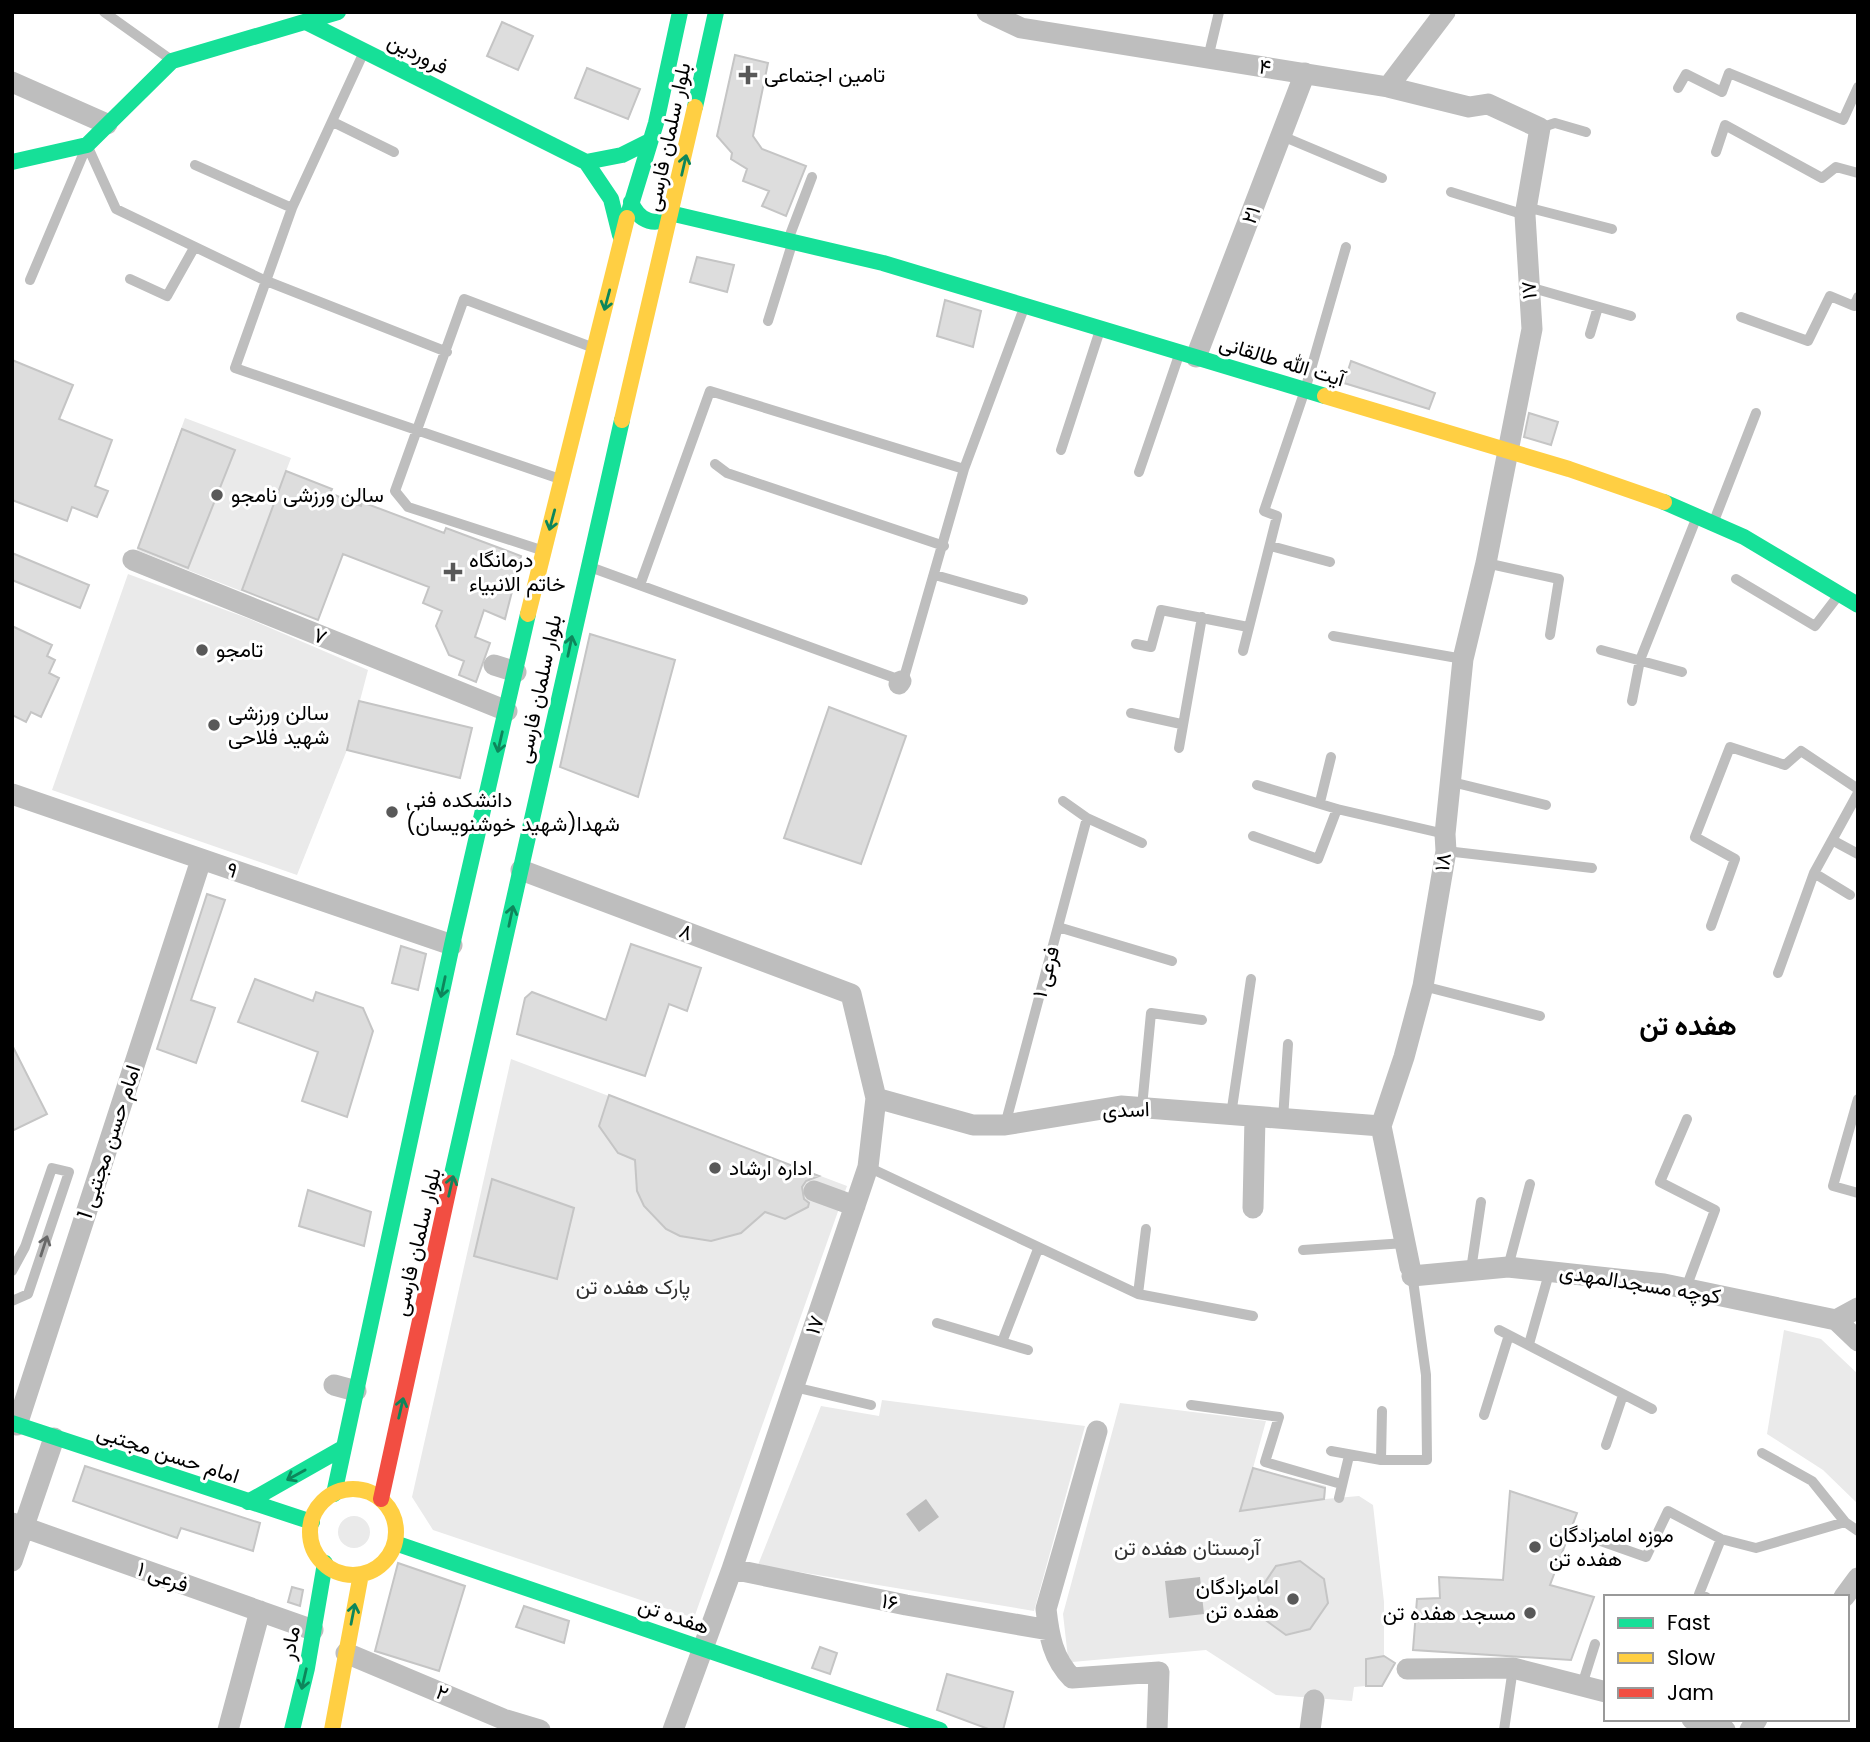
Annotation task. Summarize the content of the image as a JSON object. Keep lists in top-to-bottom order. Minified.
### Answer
{"streets":{"main road":["فروردین","بلوار سلمان فارسی","آیت الله طالقانی","امام حسن مجتبی","هفده تن","مادر"],"street":["۴","۲۱","۱۷","۷","۱۸","۹","۸","فرعی ۱","اسدی","امام حسن مجتبی 1","کوچه مسجدالمهدی","۱۶","۲"]},"crossings":[["۴","۲۱"],["۴","۱۷"],["بلوار سلمان فارسی","آیت الله طالقانی"],["بلوار سلمان فارسی","۷"],["بلوار سلمان فارسی","۹"],["بلوار سلمان فارسی","۸"],["بلوار سلمان فارسی","امام حسن مجتبی"],["بلوار سلمان فارسی","هفده تن"],["بلوار سلمان فارسی","مادر"],["۲۱","آیت الله طالقانی"],["۱۷","آیت الله طالقانی"],["۱۷","۱۸"],["۱۷","۸"],["۱۷","اسدی"],["۱۷","۱۶"],["۱۷","هفده تن"],["آیت الله طالقانی","۱۸"],["۱۸","اسدی"],["۹","امام حسن مجتبی 1"],["فرعی ۱","اسدی"],["فرعی ۱","مادر"],["امام حسن مجتبی 1","امام حسن مجتبی"],["امام حسن مجتبی","هفده تن"],["امام حسن مجتبی","مادر"],["هفده تن","مادر"]],"districts":["هفده تن"],"parks":["پارک هفده تن","آرمستان هفده تن"],"places":{"health":["تامین اجتماعی","درمانگاه خاتم الانبیاء"],"other":["سالن ورزشی نامجو","تامجو","سالن ورزشی شهید فلاحی","دانشکده فنی شهدا(شهید خوشنویسان)","اداره ارشاد","موزه امامزادگان هفده تن","امامزادگان هفده تن","مسجد هفده تن"]},"legend":["Fast","Slow","Jam"]}
